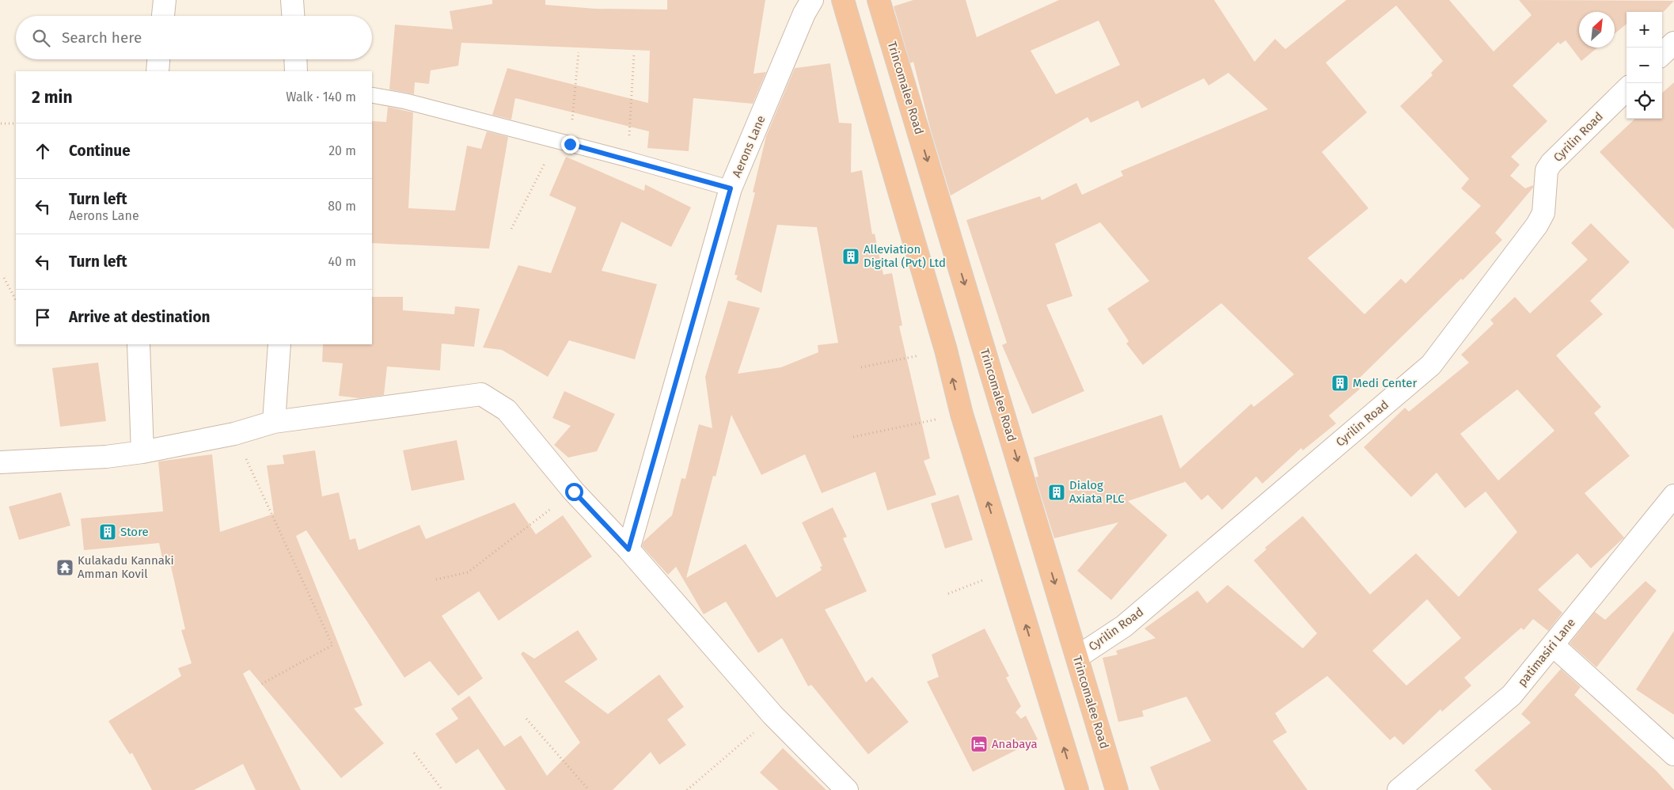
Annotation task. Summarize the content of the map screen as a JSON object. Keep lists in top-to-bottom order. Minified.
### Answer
{"streets":{"highway":["Trincomalee Road"],"street":["Cyrilin Road","Aerons Lane","patimasiri Lane"]},"crossings":[["Trincomalee Road","Cyrilin Road"]],"places":{"building":["Alleviation Digital (Pvt) Ltd","Medi Center","Dialog Axiata PLC","Store"],"temple":["Kulakadu Kannaki Amman Kovil"],"hotel":["Anabaya"]},"north":"top right","page":{"map_buttons":["+","−"],"search":"Search here","heading":["2 min","Walk · 140 m"],"list":[["Continue","20 m"],["Turn left","Aerons Lane","80 m"],["Turn left","40 m"],"Arrive at destination"]}}
